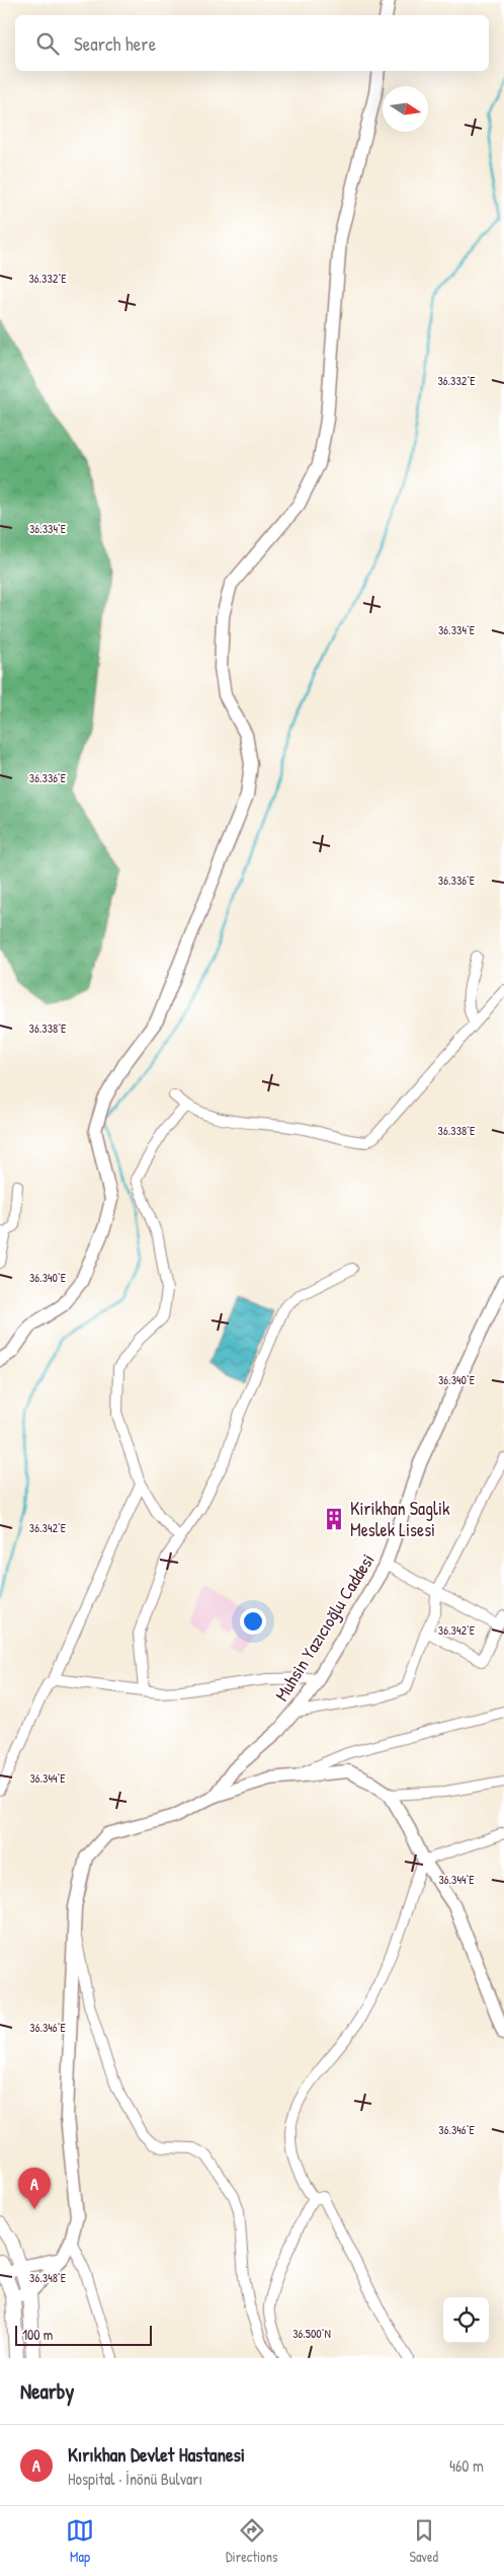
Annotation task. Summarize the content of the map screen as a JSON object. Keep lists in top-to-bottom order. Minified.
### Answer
{"streets":{"street":["Muhsin Yazıcıoğlu Caddesi"]},"places":{"building":["Kirikhan Saglik Meslek Lisesi"]},"scale_bar":"100 m","north":"right","page":{"search":"Search here","pins":"A","scale":"100 m","heading":"Nearby","list":[{"mark":"A","name":"Kırıkhan Devlet Hastanesi","note":"Hospital · İnönü Bulvarı","value":"460 m"}],"nav":["Map","Directions","Saved"]},"coordinates":["36.332°E","36.334°E","36.336°E","36.338°E","36.340°E","36.342°E","36.344°E","36.346°E","36.348°E","36.500°N"]}
